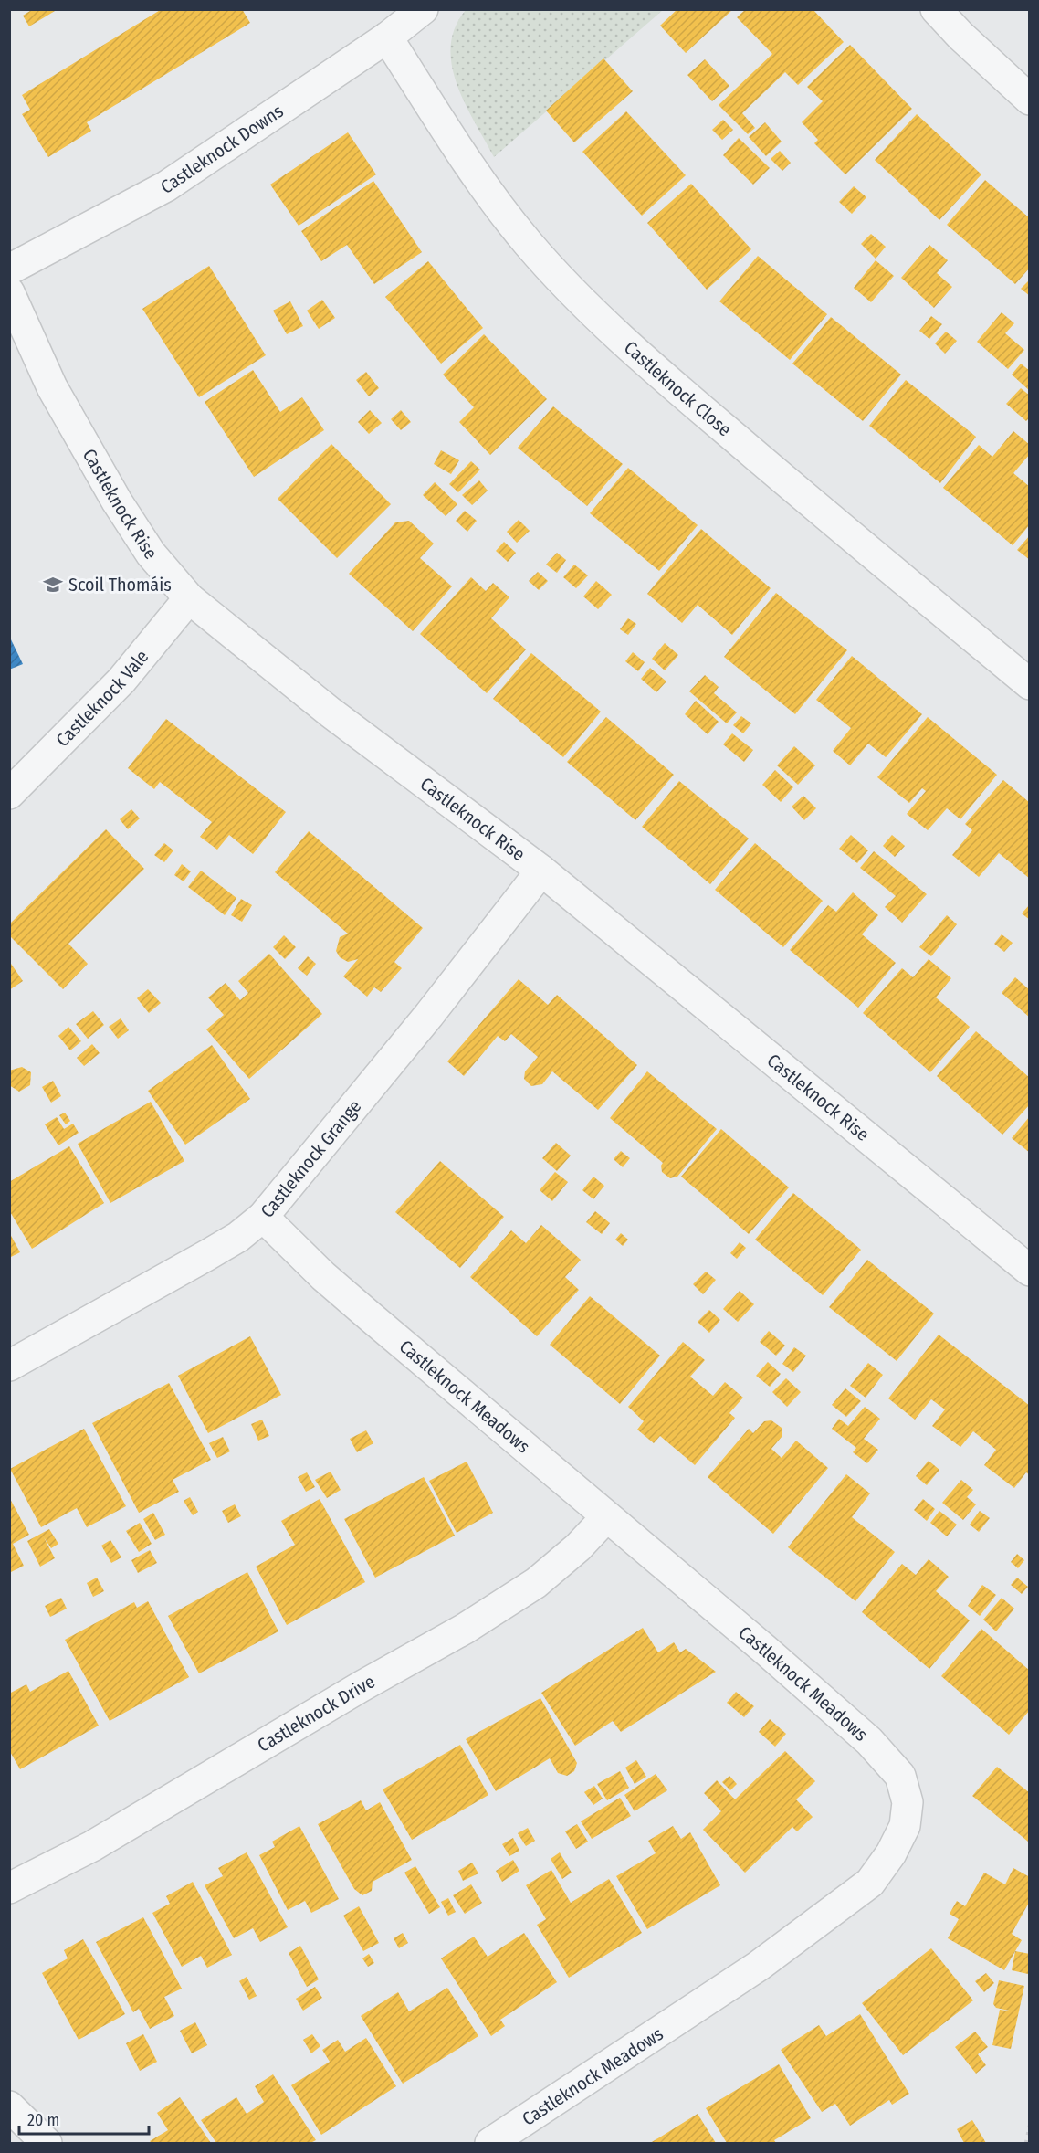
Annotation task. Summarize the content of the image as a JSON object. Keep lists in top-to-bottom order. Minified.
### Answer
{"streets":{"street":["Castleknock Downs","Castleknock Close","Castleknock Rise","Castleknock Vale","Castleknock Grange","Castleknock Meadows","Castleknock Drive"]},"crossings":[["Castleknock Downs","Castleknock Close"],["Castleknock Rise","Castleknock Vale"],["Castleknock Rise","Castleknock Grange"],["Castleknock Grange","Castleknock Meadows"],["Castleknock Meadows","Castleknock Drive"]],"places":{"school or university":["Scoil Thomáis"]},"scale_bar":"20 m"}
